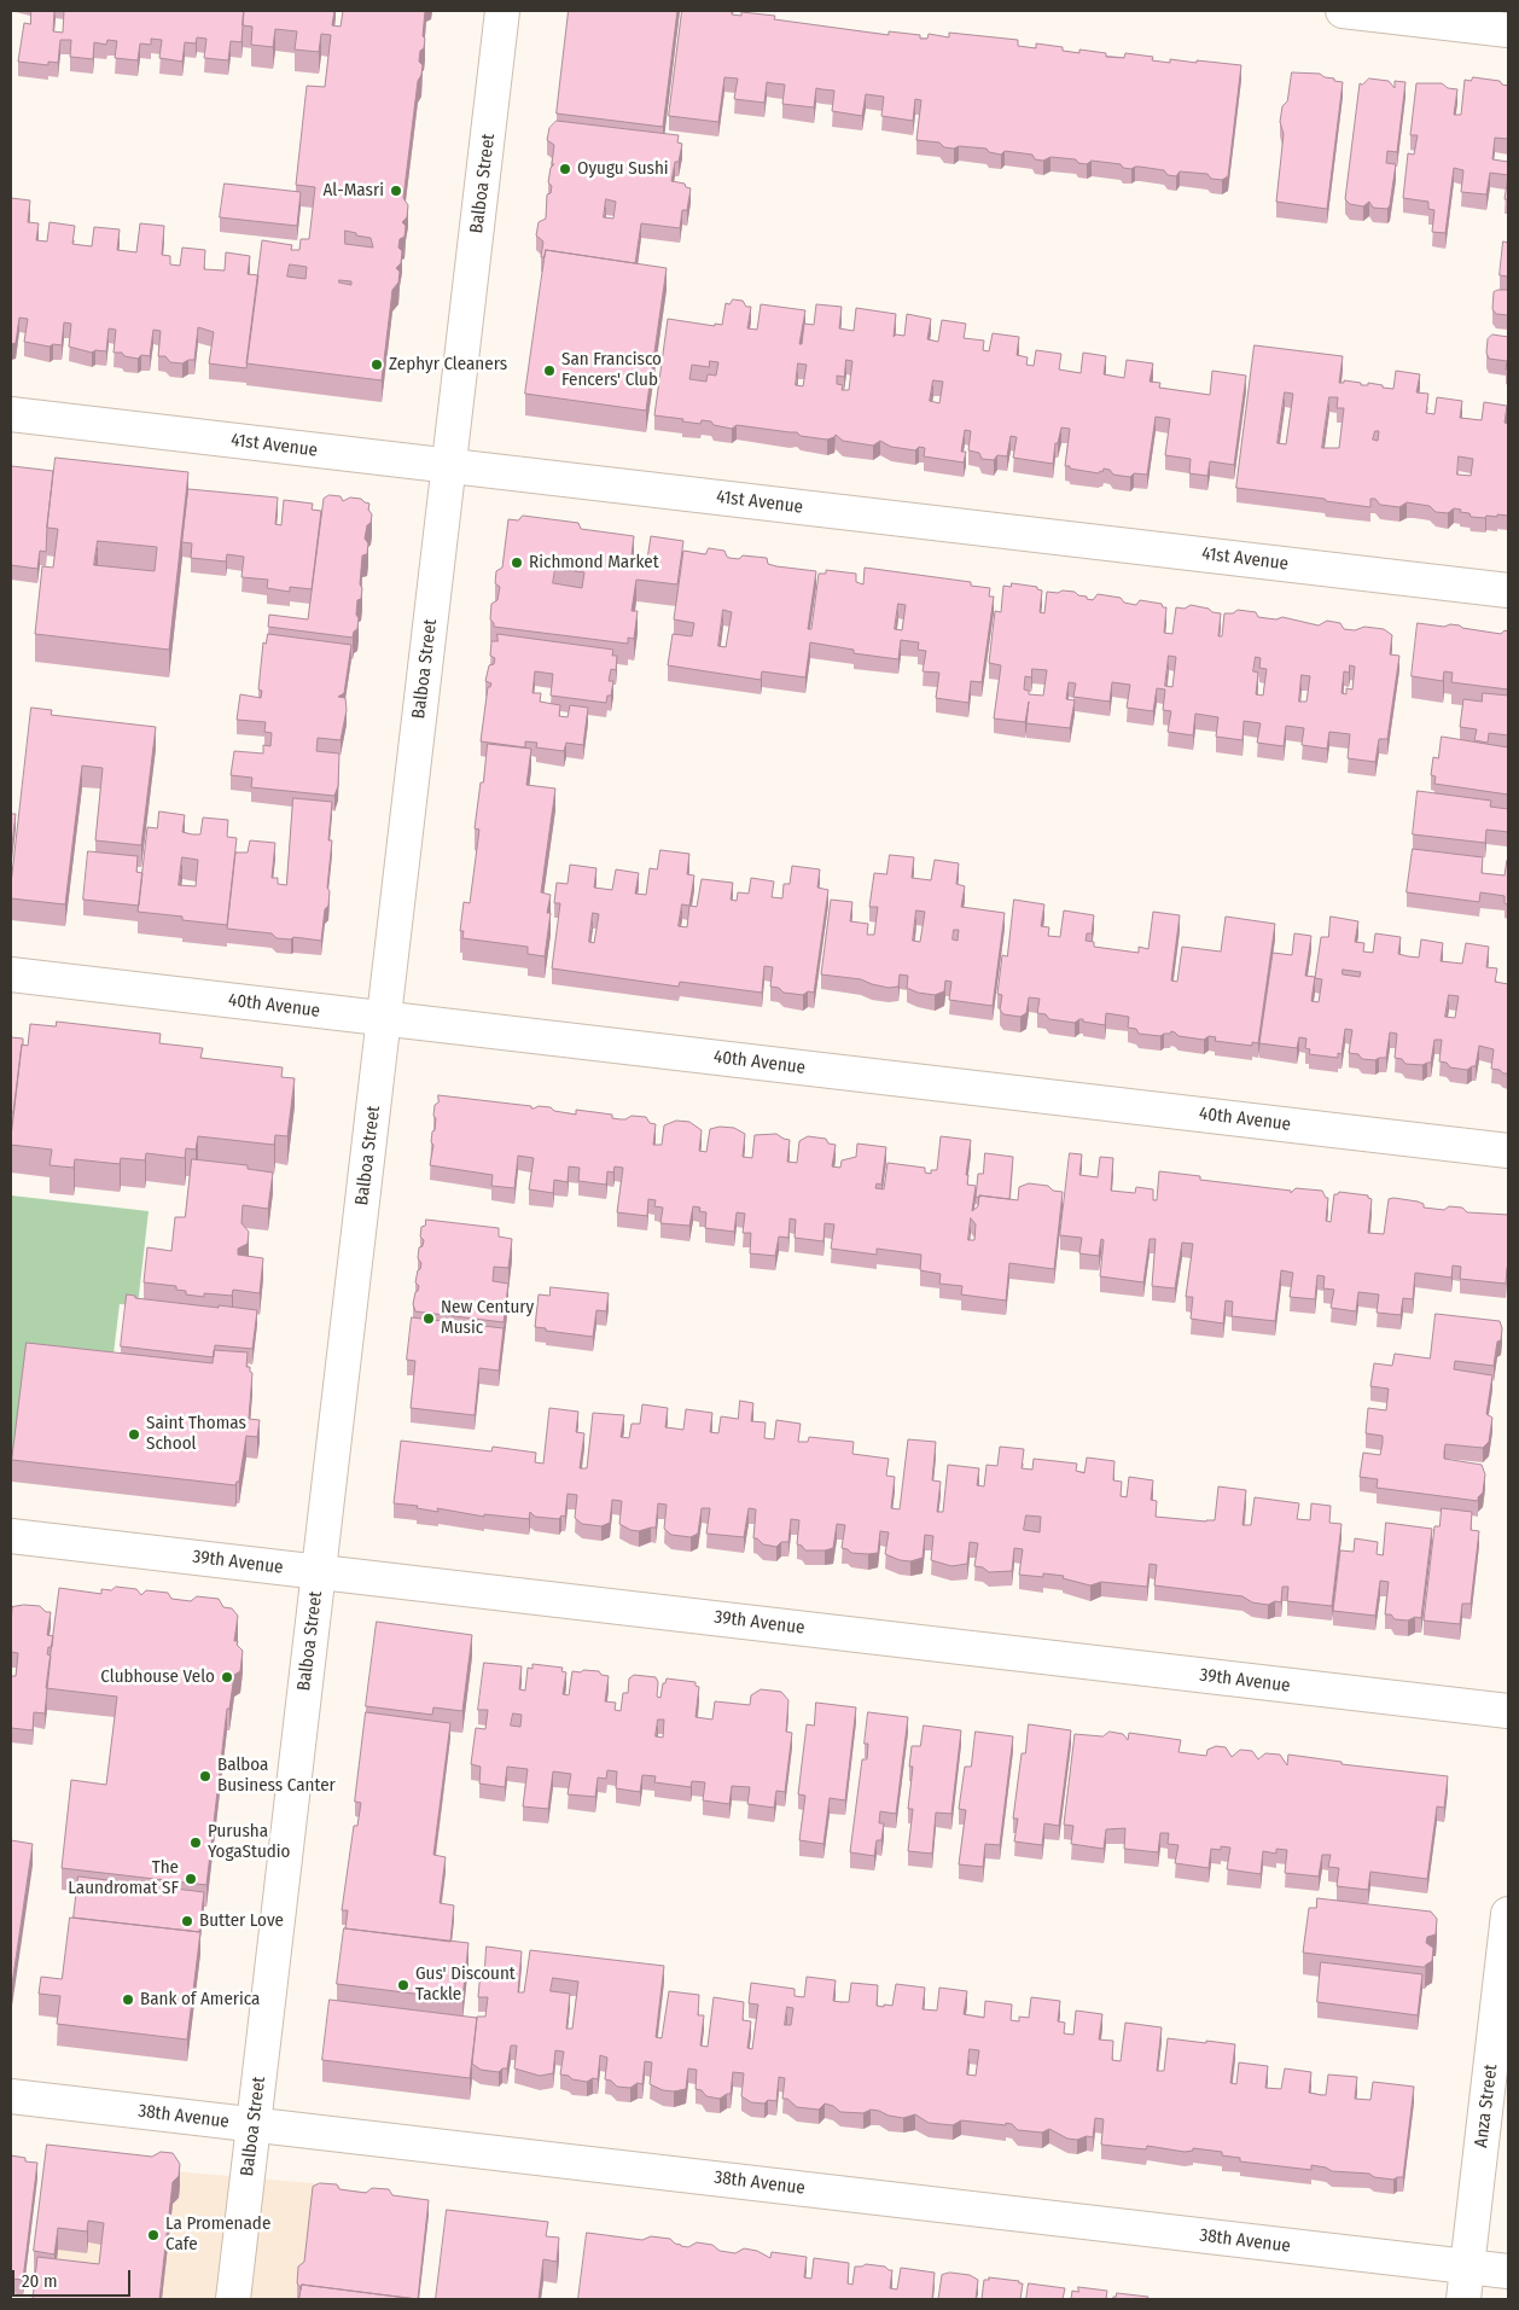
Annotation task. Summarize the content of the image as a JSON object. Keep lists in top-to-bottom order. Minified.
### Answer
{"streets":{"street":["Balboa Street","41st Avenue","40th Avenue","39th Avenue","Anza Street","38th Avenue"]},"crossings":[["Balboa Street","41st Avenue"],["Balboa Street","40th Avenue"],["Balboa Street","39th Avenue"],["Balboa Street","38th Avenue"],["Anza Street","38th Avenue"]],"places":["Oyugu Sushi","Al-Masri","Zephyr Cleaners","San Francisco Fencers' Club","Richmond Market","New Century Music","Saint Thomas School","Clubhouse Velo","Balboa Business Canter","Purusha YogaStudio","The Laundromat SF","Butter Love","Gus' Discount Tackle","Bank of America","La Promenade Cafe"],"scale_bar":"20 m"}
